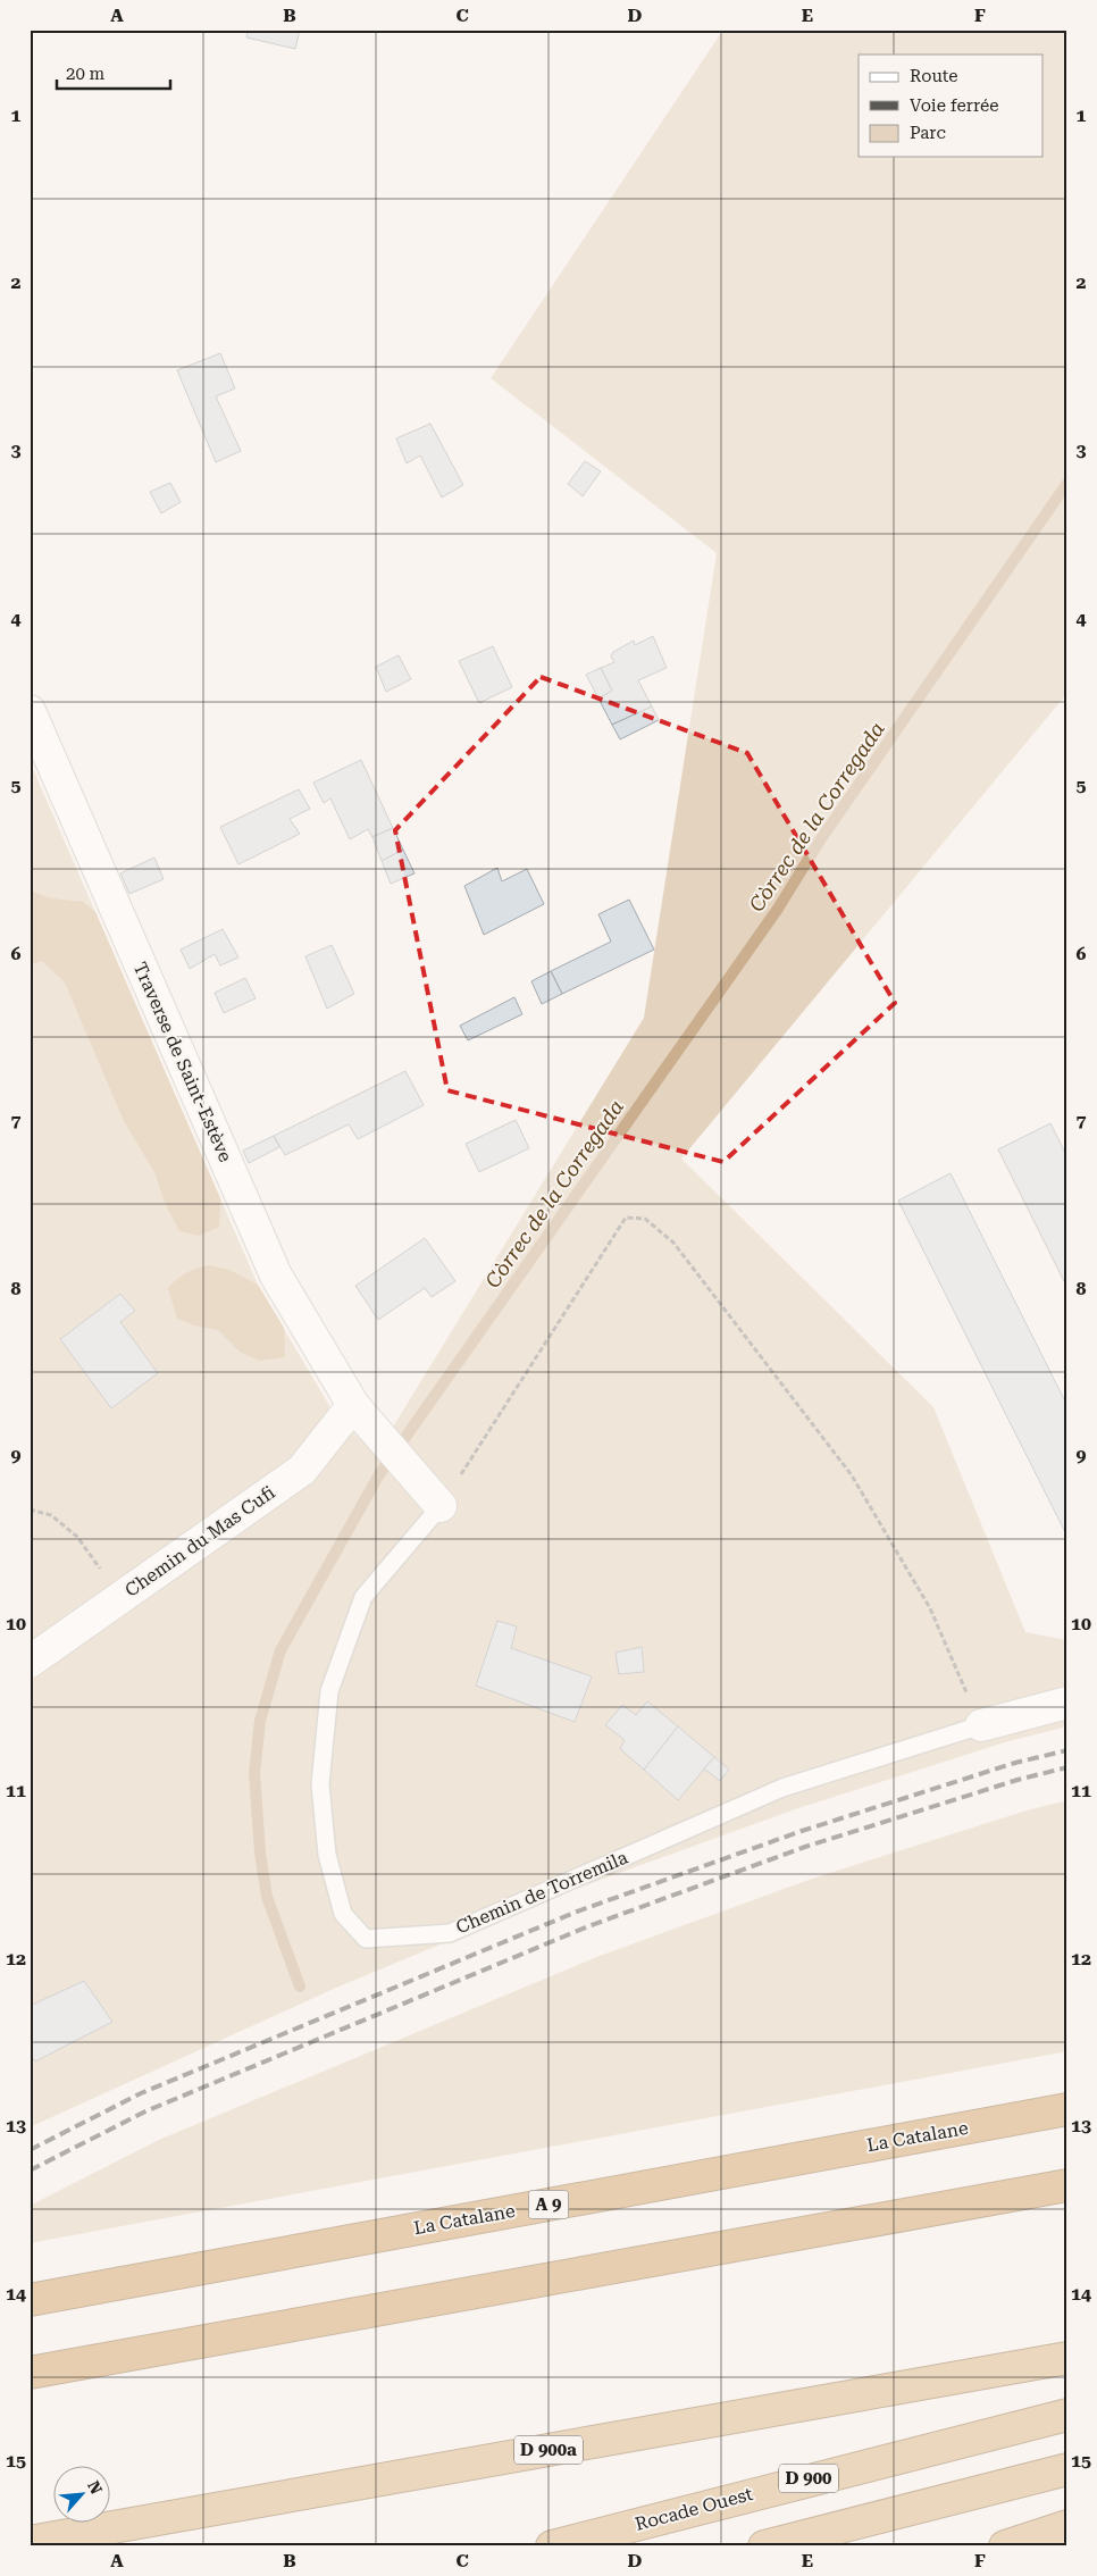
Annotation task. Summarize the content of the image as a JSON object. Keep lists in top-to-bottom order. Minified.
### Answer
{"streets":{"highway":["La Catalane","A 9","D 900a","D 900","Rocade Ouest"],"street":["Traverse de Saint-Estève","Chemin du Mas Cufi","Chemin de Torremila"]},"crossings":[["Traverse de Saint-Estève","Chemin du Mas Cufi"]],"water":["Còrrec de la Corregada"],"legend":["Route","Voie ferrée","Parc"],"scale_bar":"20 m","north":"top right","grid":{"columns":["A","B","C","D","E","F"],"rows":["1","2","3","4","5","6","7","8","9","10","11","12","13","14","15"]}}
